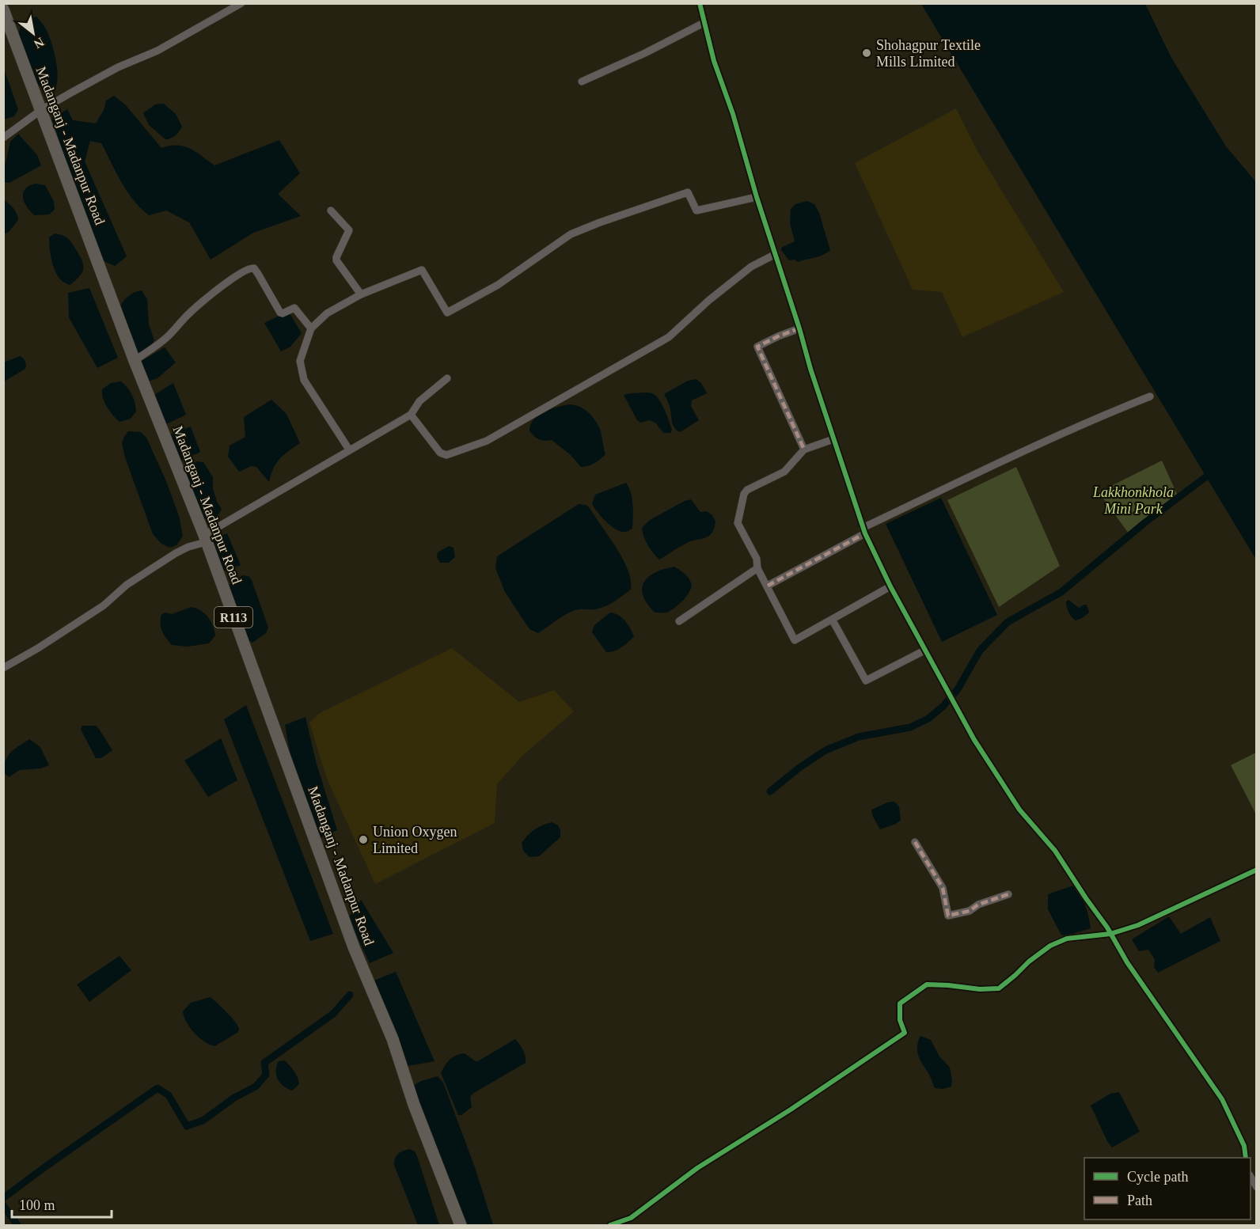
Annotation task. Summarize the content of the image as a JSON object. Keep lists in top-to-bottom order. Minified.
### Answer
{"streets":{"main road":["Madanganj - Madanpur Road","R113"]},"parks":["Lakkhonkhola Mini Park"],"places":["Shohagpur Textile Mills Limited","Union Oxygen Limited"],"legend":["Cycle path","Path"],"scale_bar":"100 m","north":"bottom right"}
